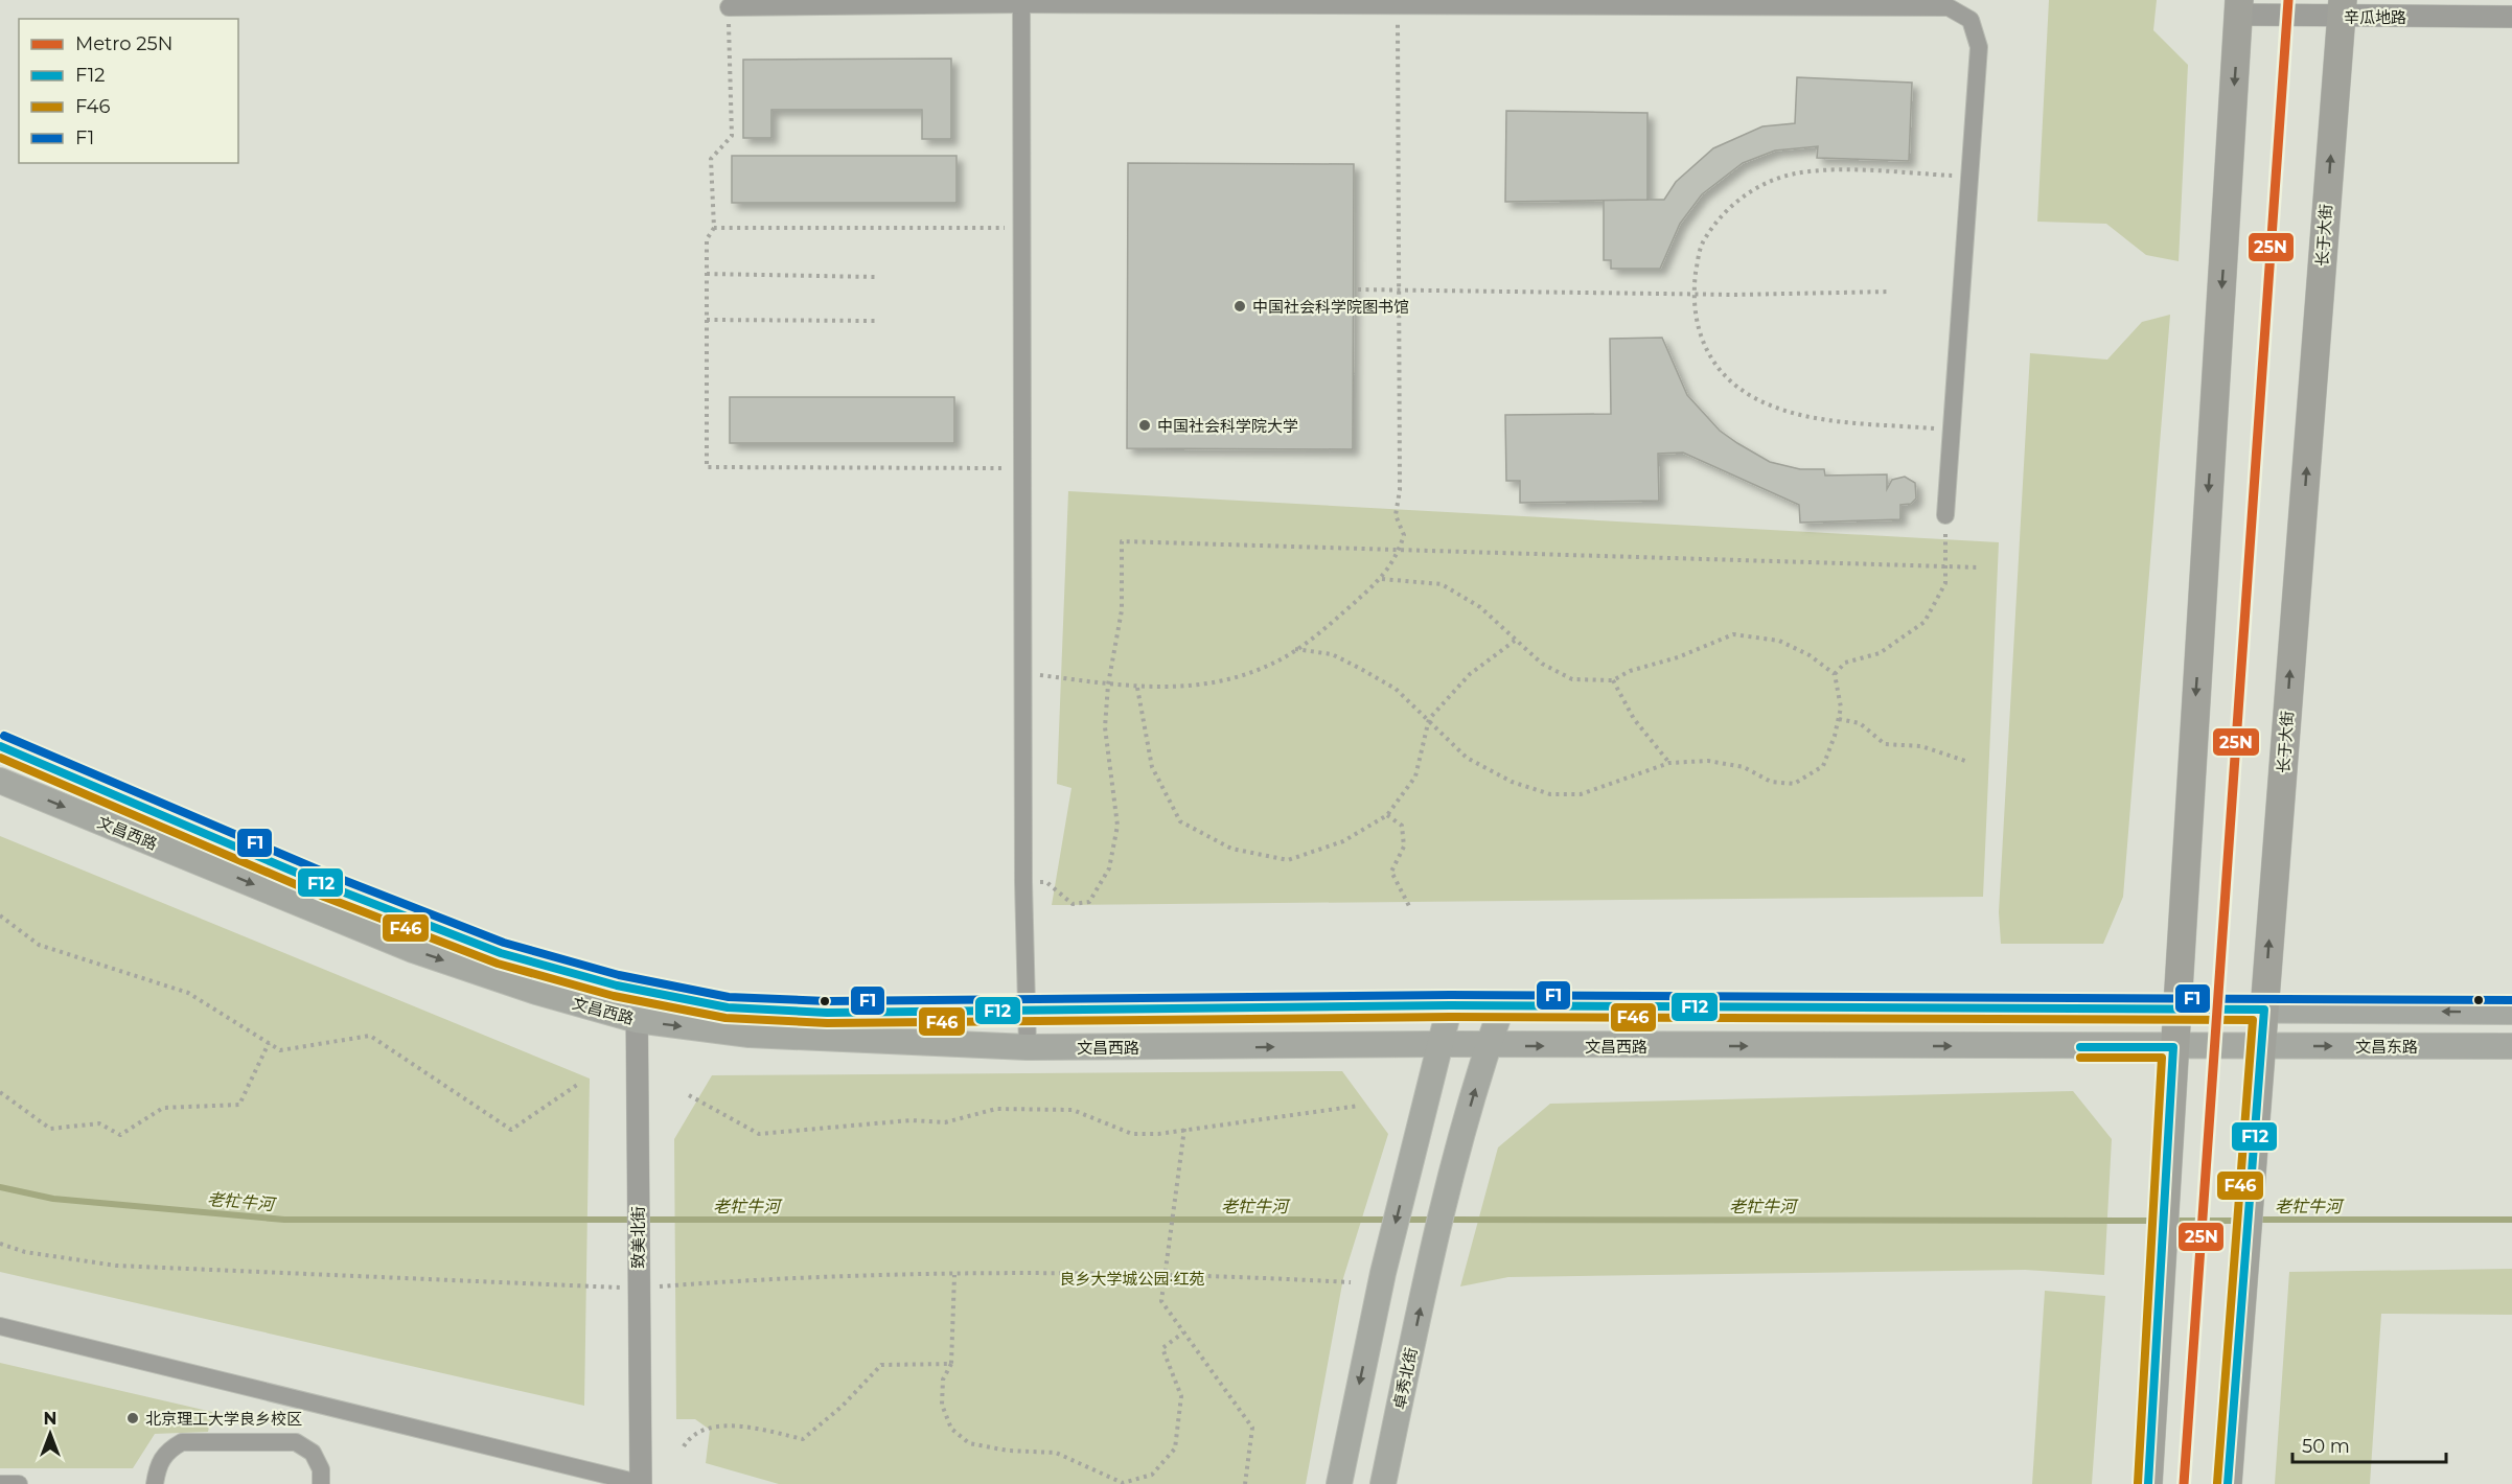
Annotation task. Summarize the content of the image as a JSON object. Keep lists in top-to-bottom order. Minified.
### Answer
{"streets":{"main road":["长于大街","文昌西路","文昌东路","卓秀北街"],"street":["辛瓜地路","致美北街"]},"crossings":[["辛瓜地路","长于大街"],["长于大街","文昌西路"],["长于大街","文昌东路"],["文昌西路","文昌东路"],["文昌西路","致美北街"],["文昌西路","卓秀北街"]],"water":["老牤牛河"],"parks":["良乡大学城公园·红苑"],"places":["中国社会科学院图书馆","中国社会科学院大学","北京理工大学良乡校区"],"lines":["metro line 25N","transit line F1","transit line F12","transit line F46"],"legend":["Metro 25N","F12","F46","F1"],"scale_bar":"50 m","north":"top"}
